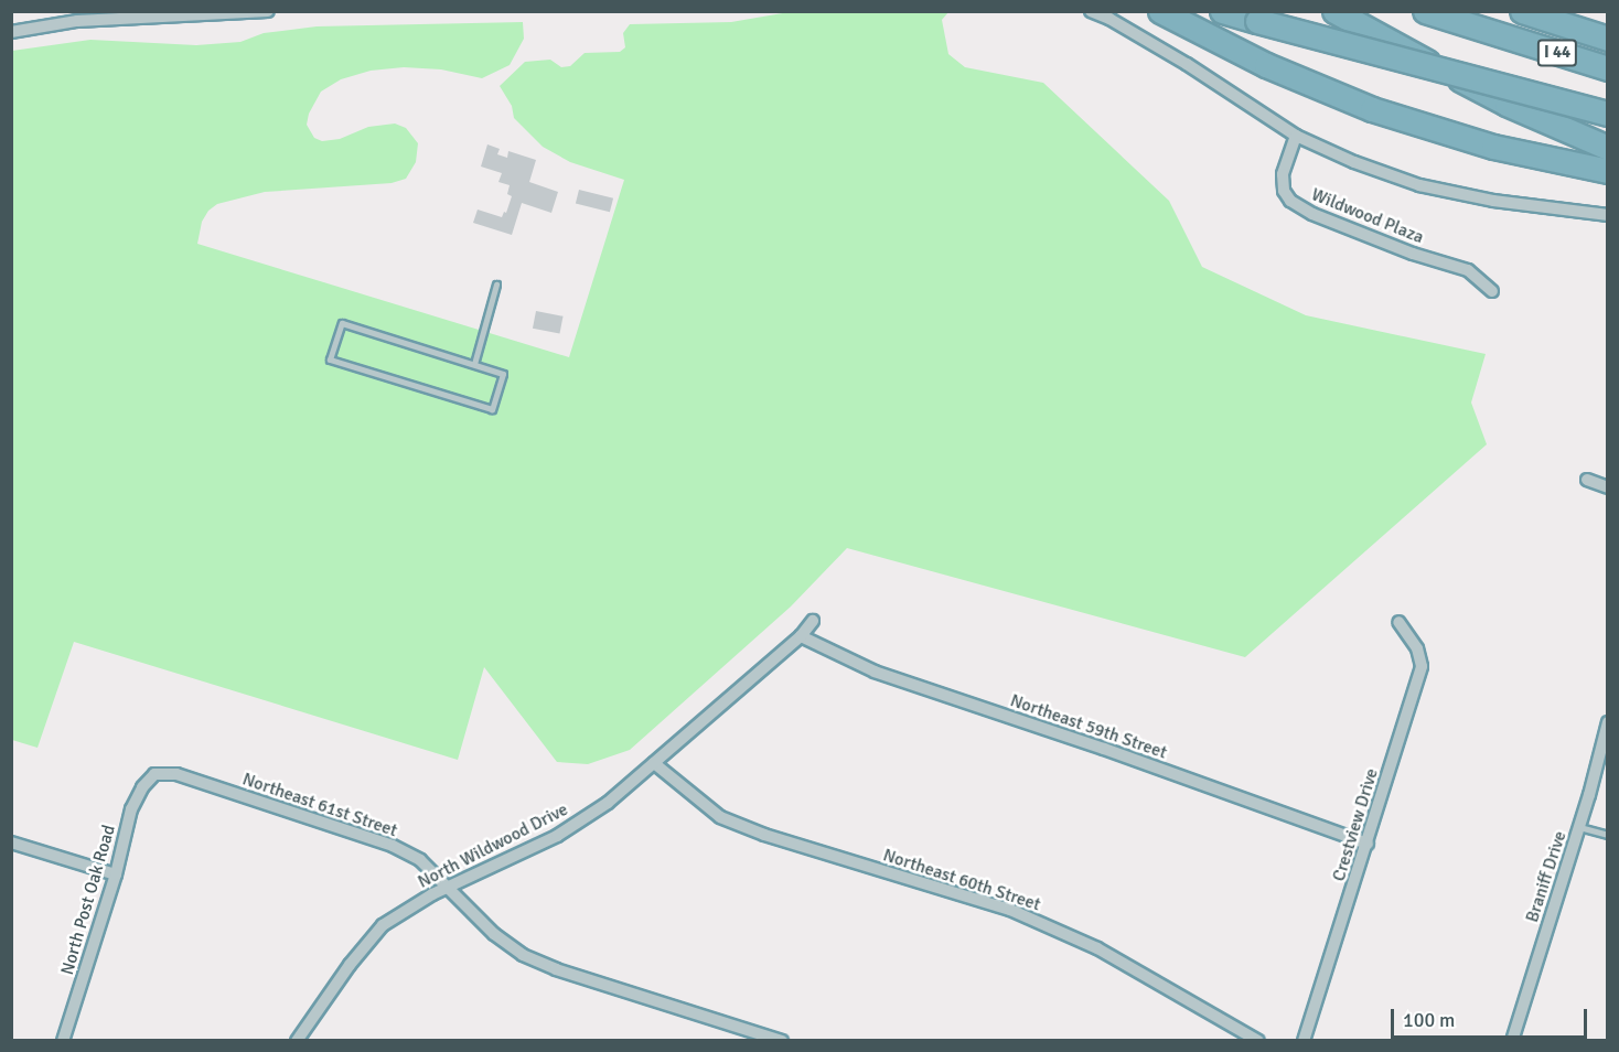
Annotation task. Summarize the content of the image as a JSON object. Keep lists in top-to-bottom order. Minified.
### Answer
{"streets":{"highway":["I 44"],"street":["Wildwood Plaza","Northeast 59th Street","Northeast 61st Street","Crestview Drive","North Wildwood Drive","Braniff Drive","Northeast 60th Street","North Post Oak Road"]},"crossings":[["Northeast 59th Street","Crestview Drive"],["Northeast 59th Street","North Wildwood Drive"],["Northeast 61st Street","North Wildwood Drive"],["Northeast 61st Street","North Post Oak Road"],["North Wildwood Drive","Northeast 60th Street"]],"scale_bar":"100 m"}
